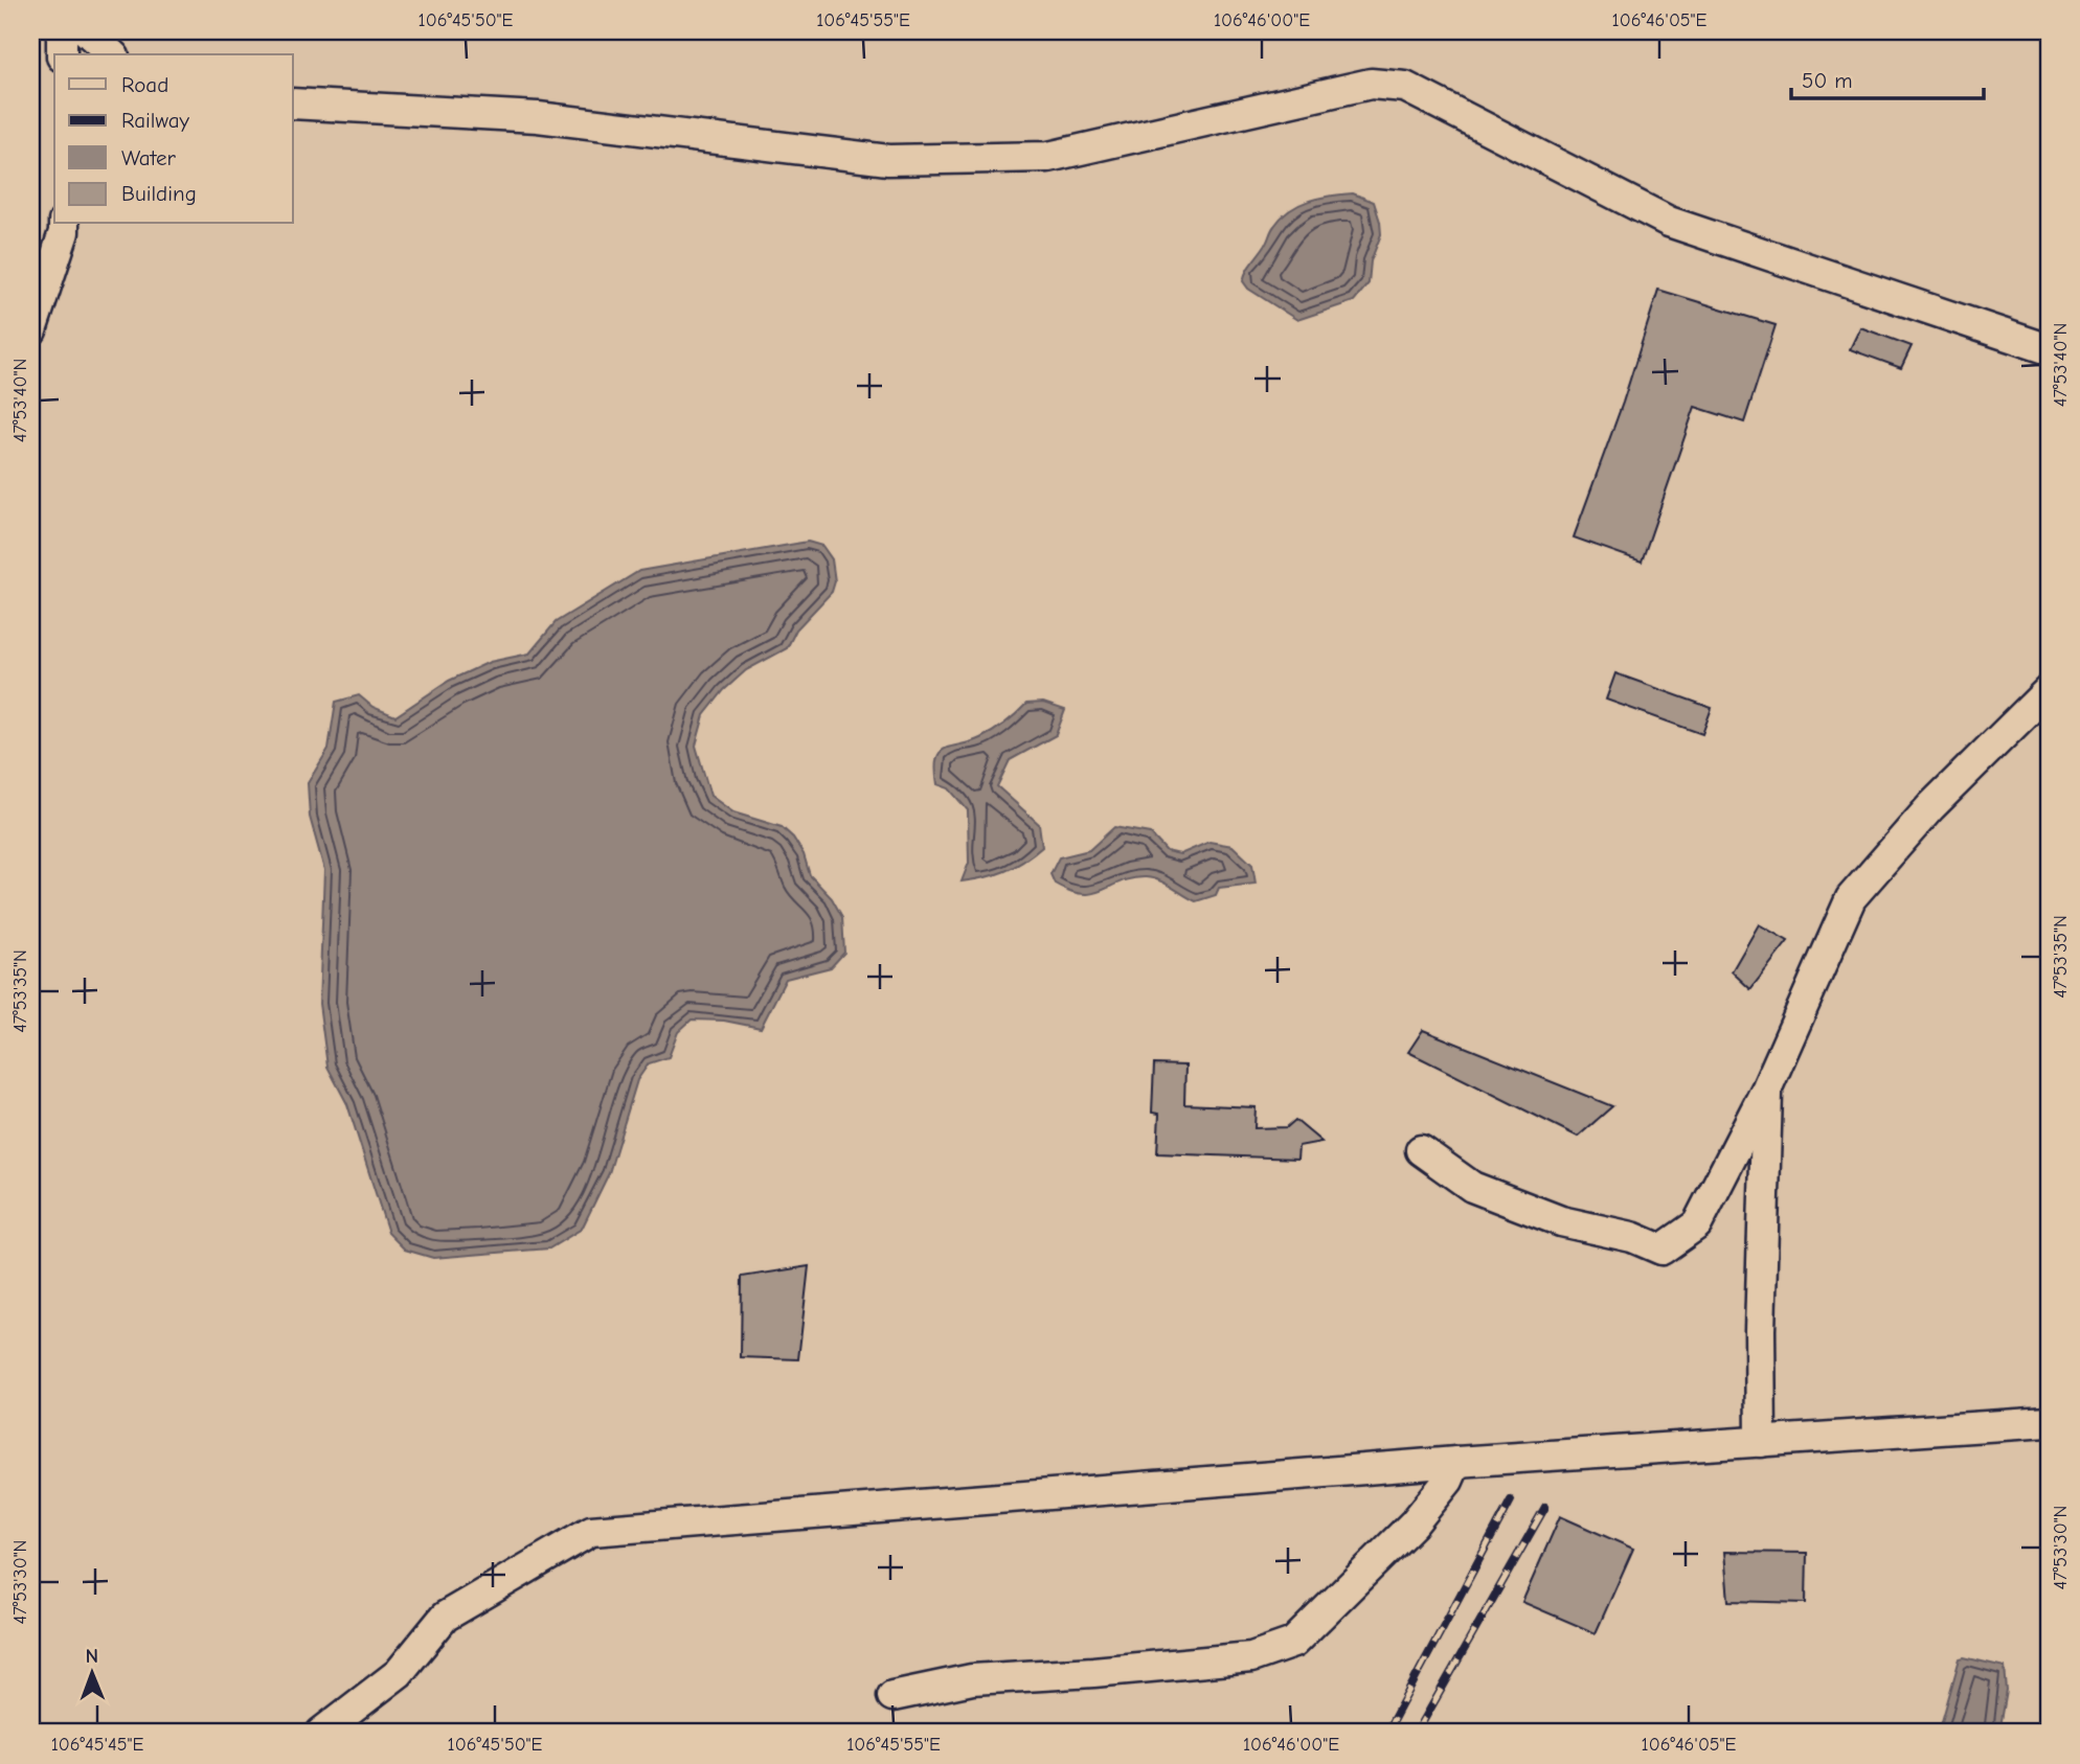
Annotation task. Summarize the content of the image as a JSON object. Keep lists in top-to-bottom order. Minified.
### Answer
{"legend":["Road","Railway","Water","Building"],"scale_bar":"50 m","north":"top","coordinates":["106°45'50\"E","106°45'55\"E","106°46'00\"E","106°46'05\"E","47°53'40\"N","47°53'35\"N","47°53'30\"N","106°45'45\"E"]}
